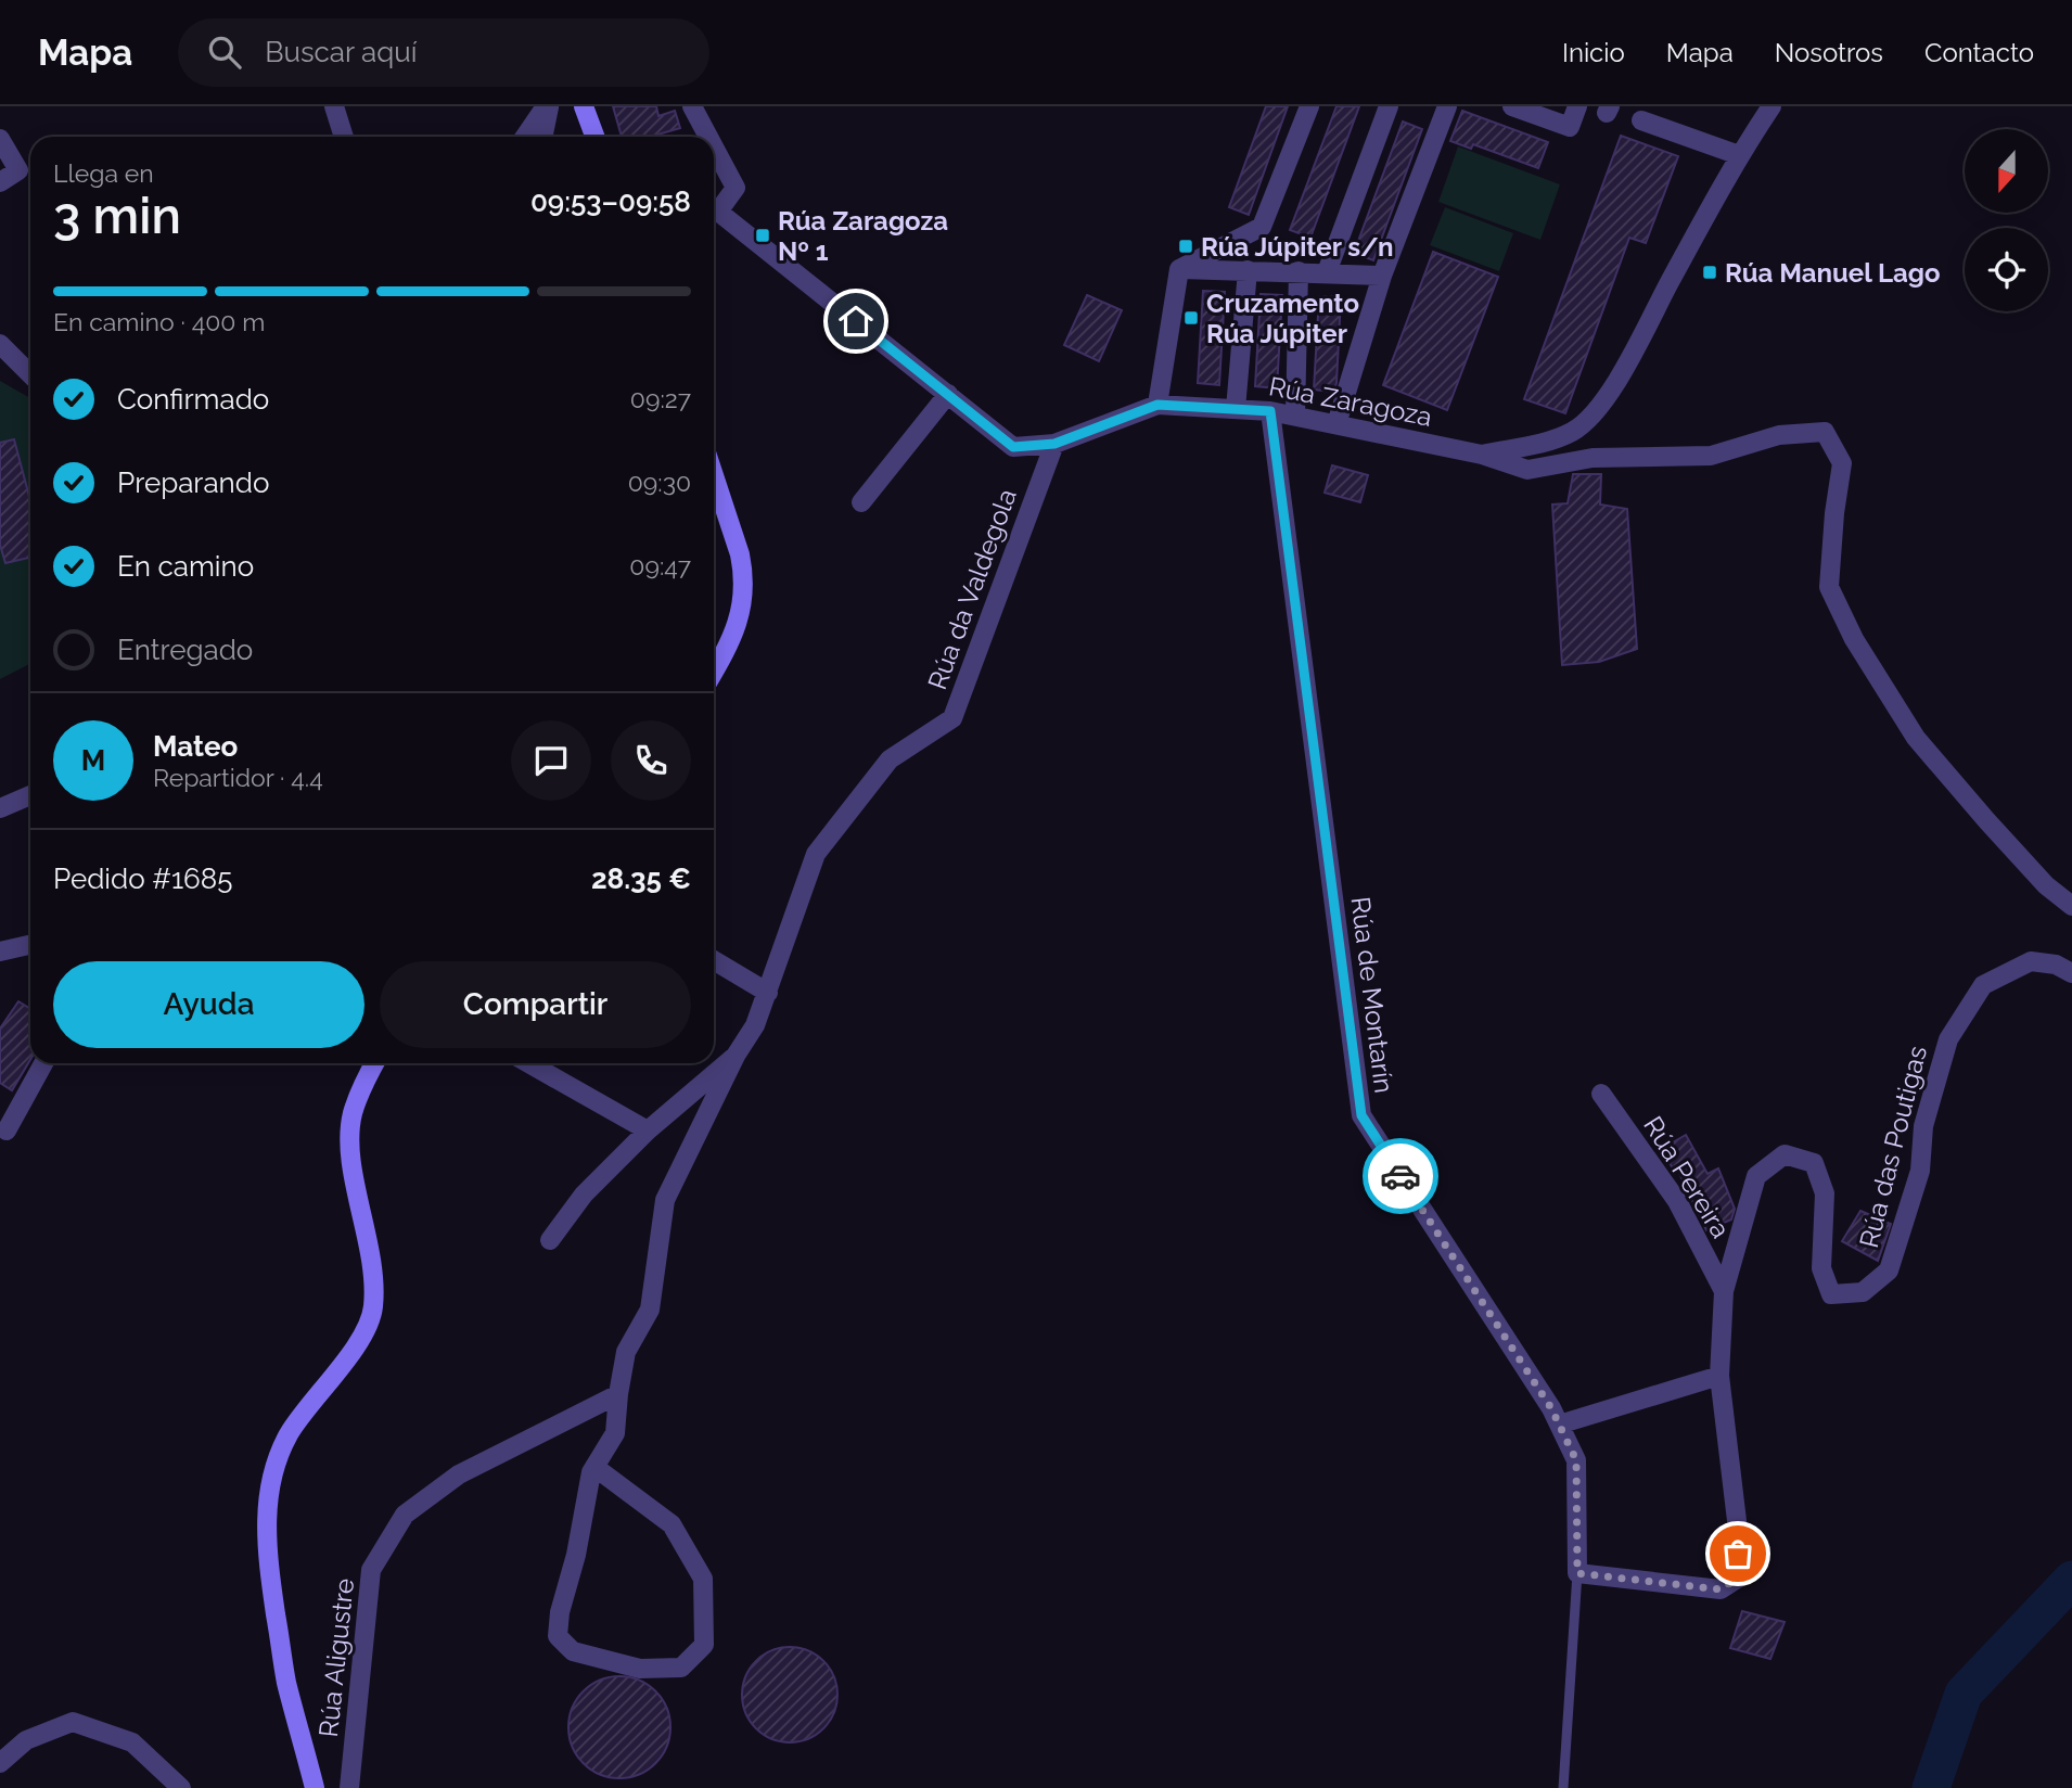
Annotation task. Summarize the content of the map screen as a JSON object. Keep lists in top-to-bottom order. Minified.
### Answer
{"streets":{"street":["Rúa Zaragoza","Rúa da Valdegola","Rúa de Montarín","Rúa das Poutigas","Rúa Pereira","Rúa Aligustre"]},"crossings":[["Rúa Zaragoza","Rúa da Valdegola"],["Rúa Zaragoza","Rúa de Montarín"],["Rúa das Poutigas","Rúa Pereira"]],"places":{"transit":["Rúa Zaragoza Nº 1","Rúa Júpiter s/n","Rúa Manuel Lago","Cruzamento Rúa Júpiter"]},"north":"bottom","page":{"header":"Mapa","search":"Buscar aquí","nav":["Inicio","Mapa","Nosotros","Contacto"],"heading":["3 min","Llega en","09:53–09:58"],"panel":["Mateo","Repartidor · 4.4","Pedido #1685","28.35 €"],"bar":"En camino · 400 m","list":[["Confirmado","09:27"],["Preparando","09:30"],["En camino","09:47"],"Entregado"],"round":"M","buttons":["Ayuda","Compartir"]}}
